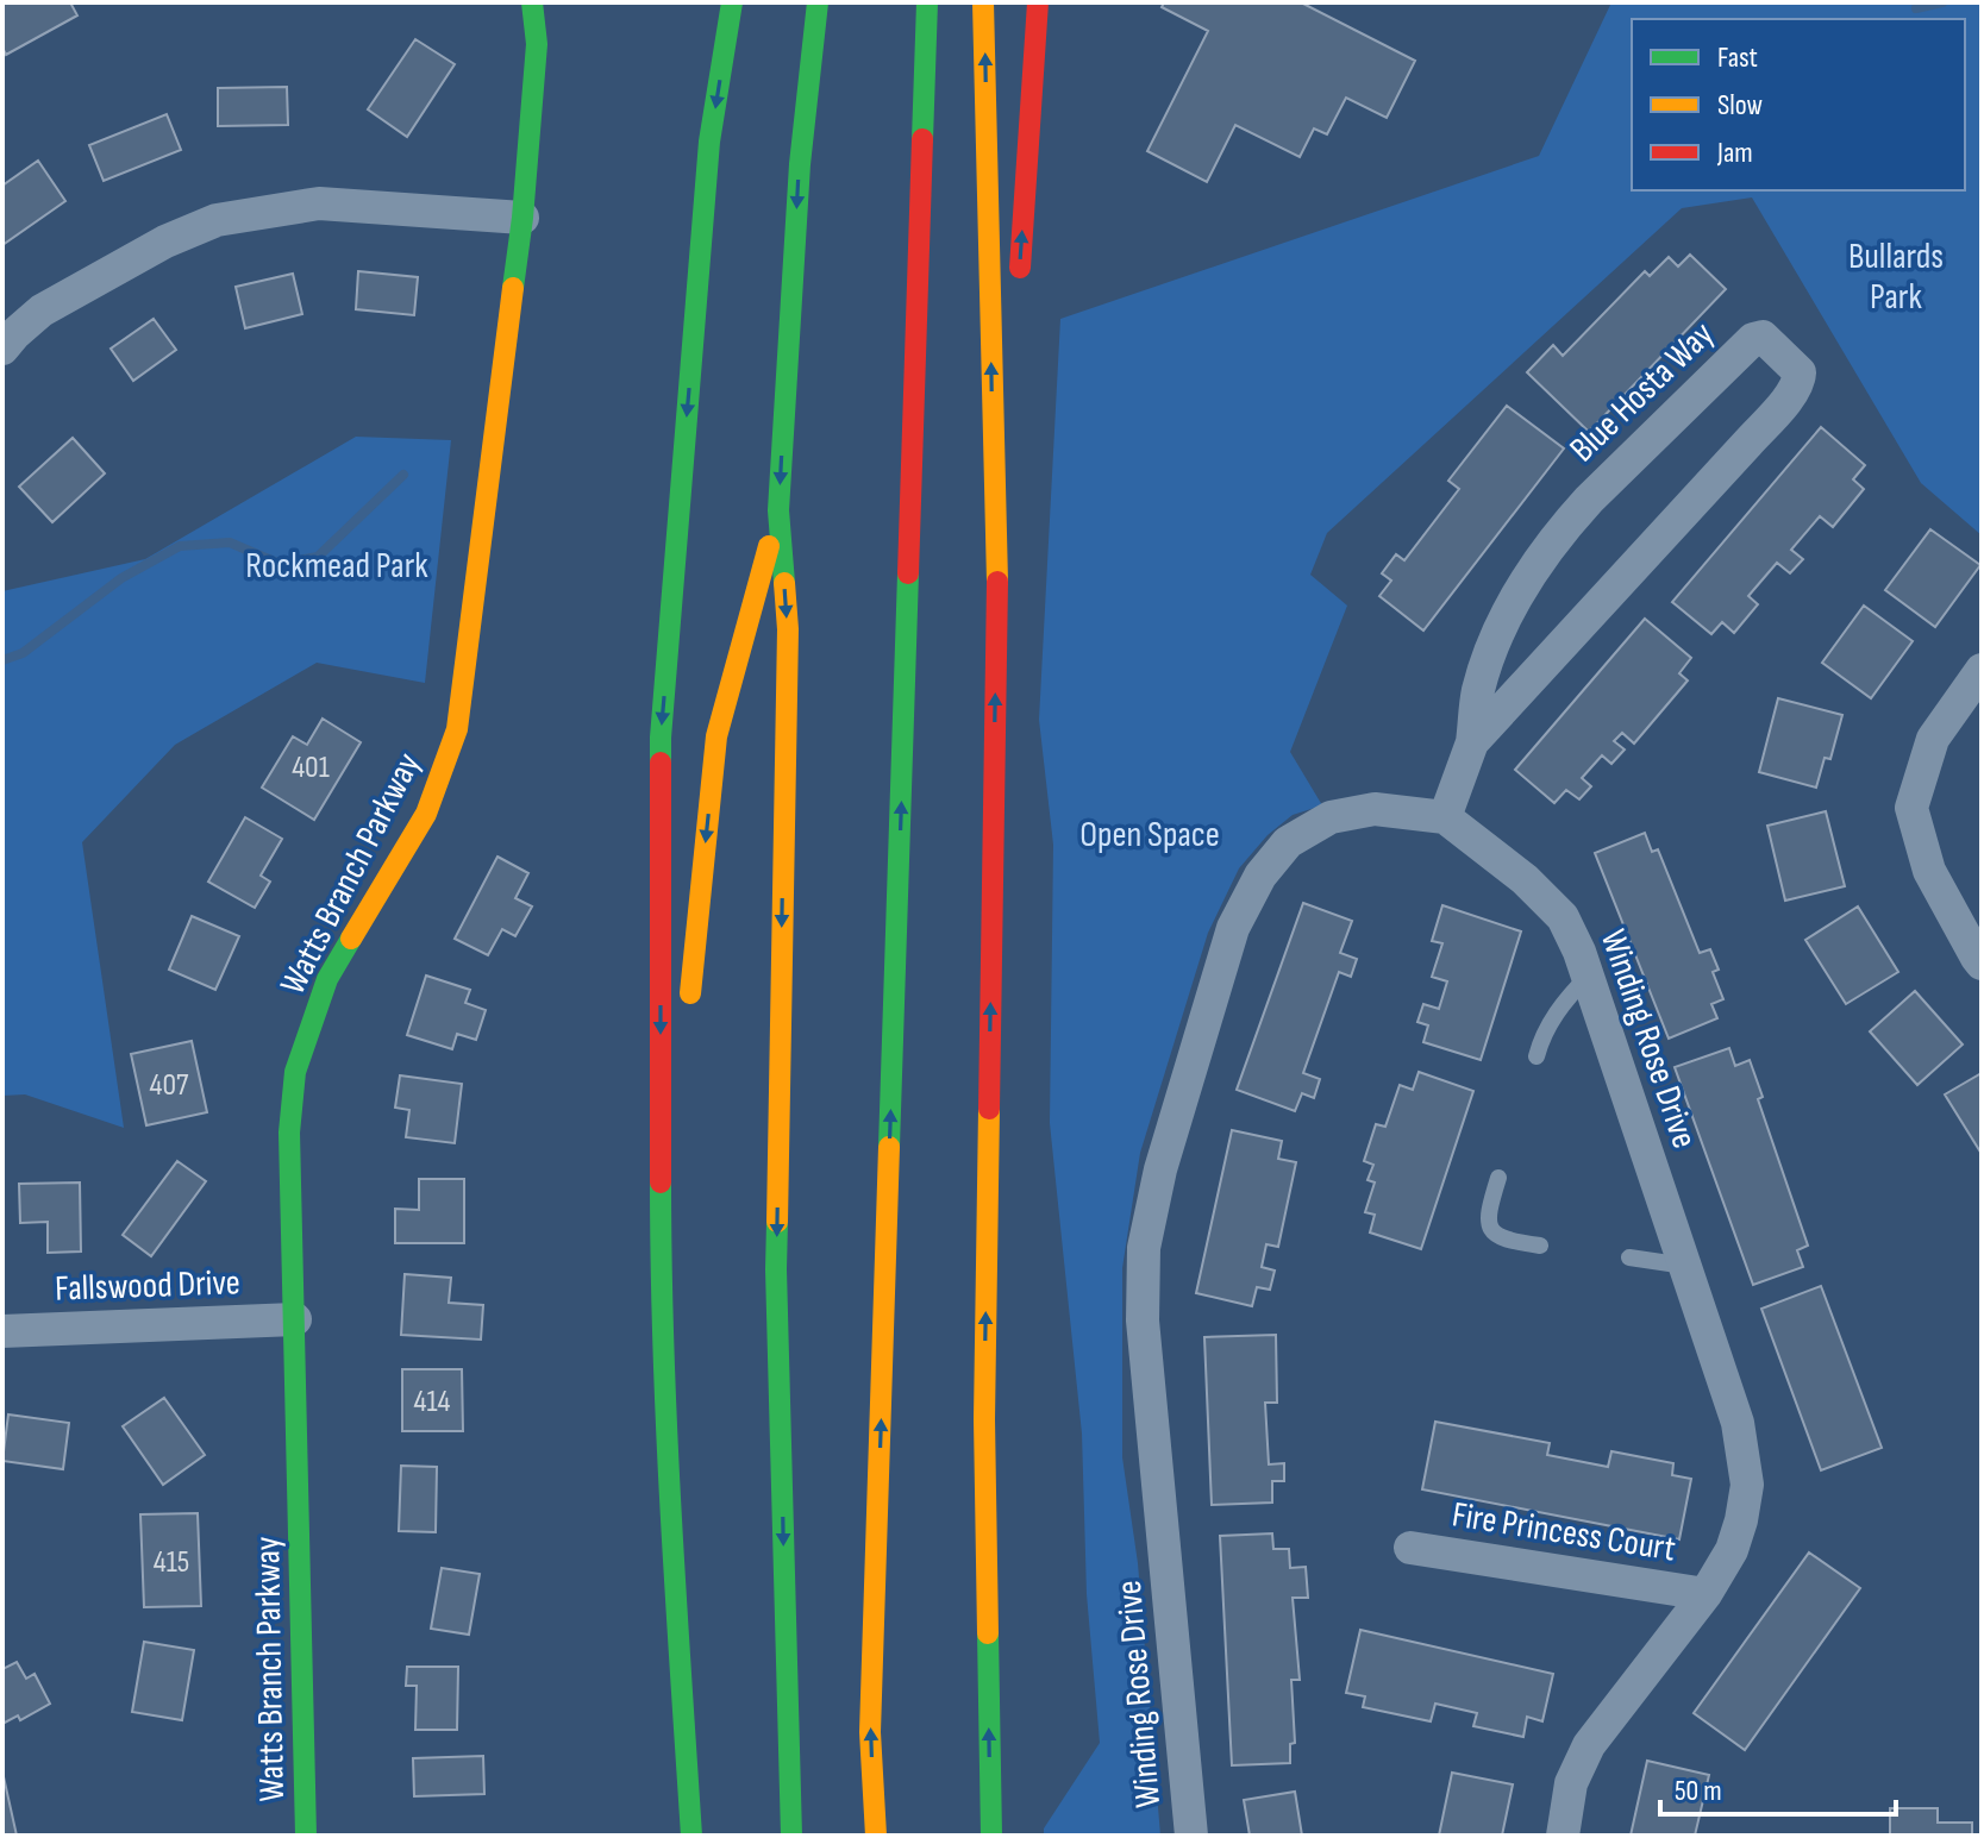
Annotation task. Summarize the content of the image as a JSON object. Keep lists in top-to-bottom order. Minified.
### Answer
{"streets":{"main road":["Watts Branch Parkway"],"street":["Blue Hosta Way","Winding Rose Drive","Fallswood Drive","Fire Princess Court"]},"crossings":[["Blue Hosta Way","Winding Rose Drive"],["Watts Branch Parkway","Fallswood Drive"],["Winding Rose Drive","Fire Princess Court"]],"parks":["Bullards Park","Rockmead Park","Open Space"],"house_numbers":["401","407","414","415"],"legend":["Fast","Slow","Jam"],"scale_bar":"50 m"}
